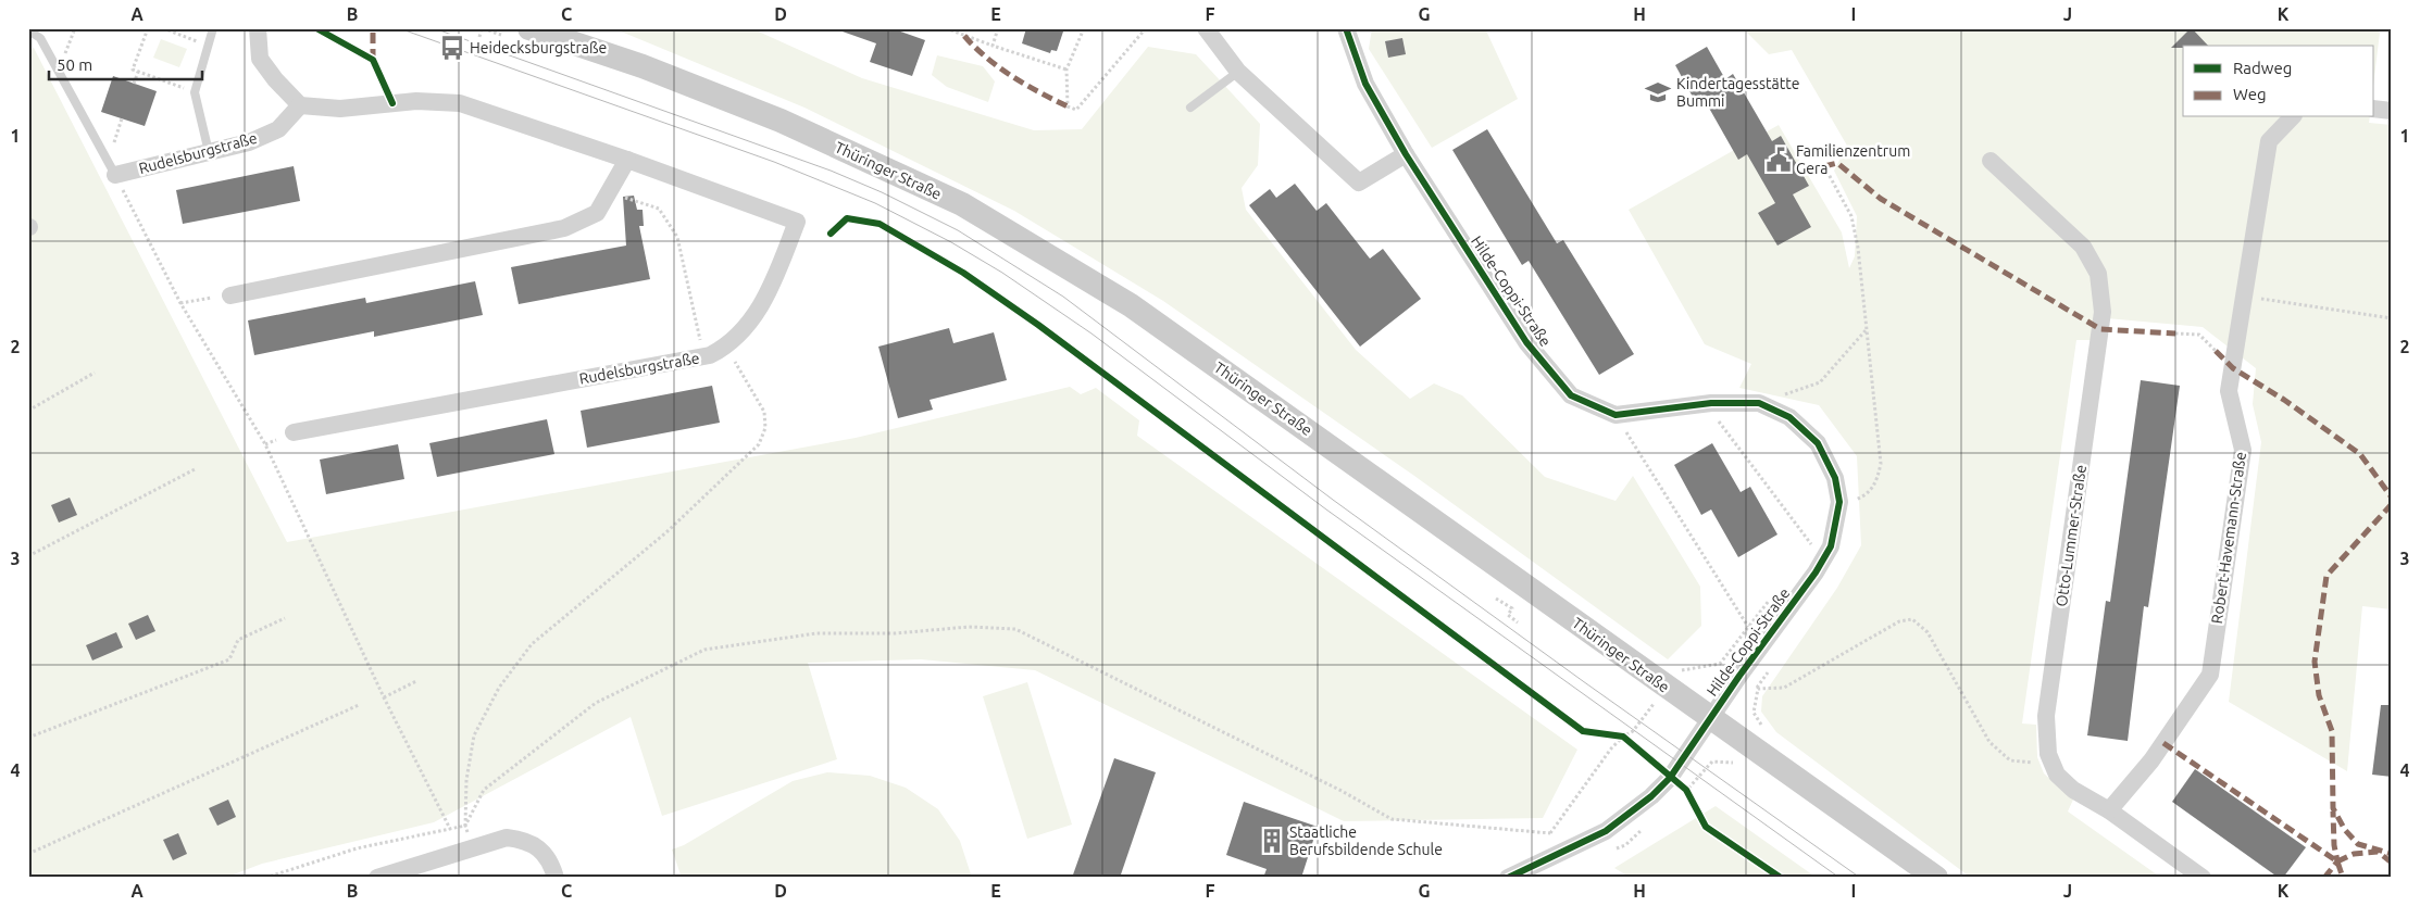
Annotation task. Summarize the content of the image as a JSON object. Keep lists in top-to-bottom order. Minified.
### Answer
{"streets":{"main road":["Thüringer Straße"],"street":["Rudelsburgstraße","Hilde-Coppi-Straße","Otto-Lummer-Straße","Robert-Havemann-Straße"]},"crossings":[["Thüringer Straße","Hilde-Coppi-Straße"],["Otto-Lummer-Straße","Robert-Havemann-Straße"]],"places":{"bus stop":["Heidecksburgstraße"],"school or university":["Kindertagesstätte Bummi"],"public building":["Familienzentrum Gera"],"building":["Staatliche Berufsbildende Schule"]},"legend":["Radweg","Weg"],"scale_bar":"50 m","grid":{"columns":["A","B","C","D","E","F","G","H","I","J","K"],"rows":["1","2","3","4"]}}
